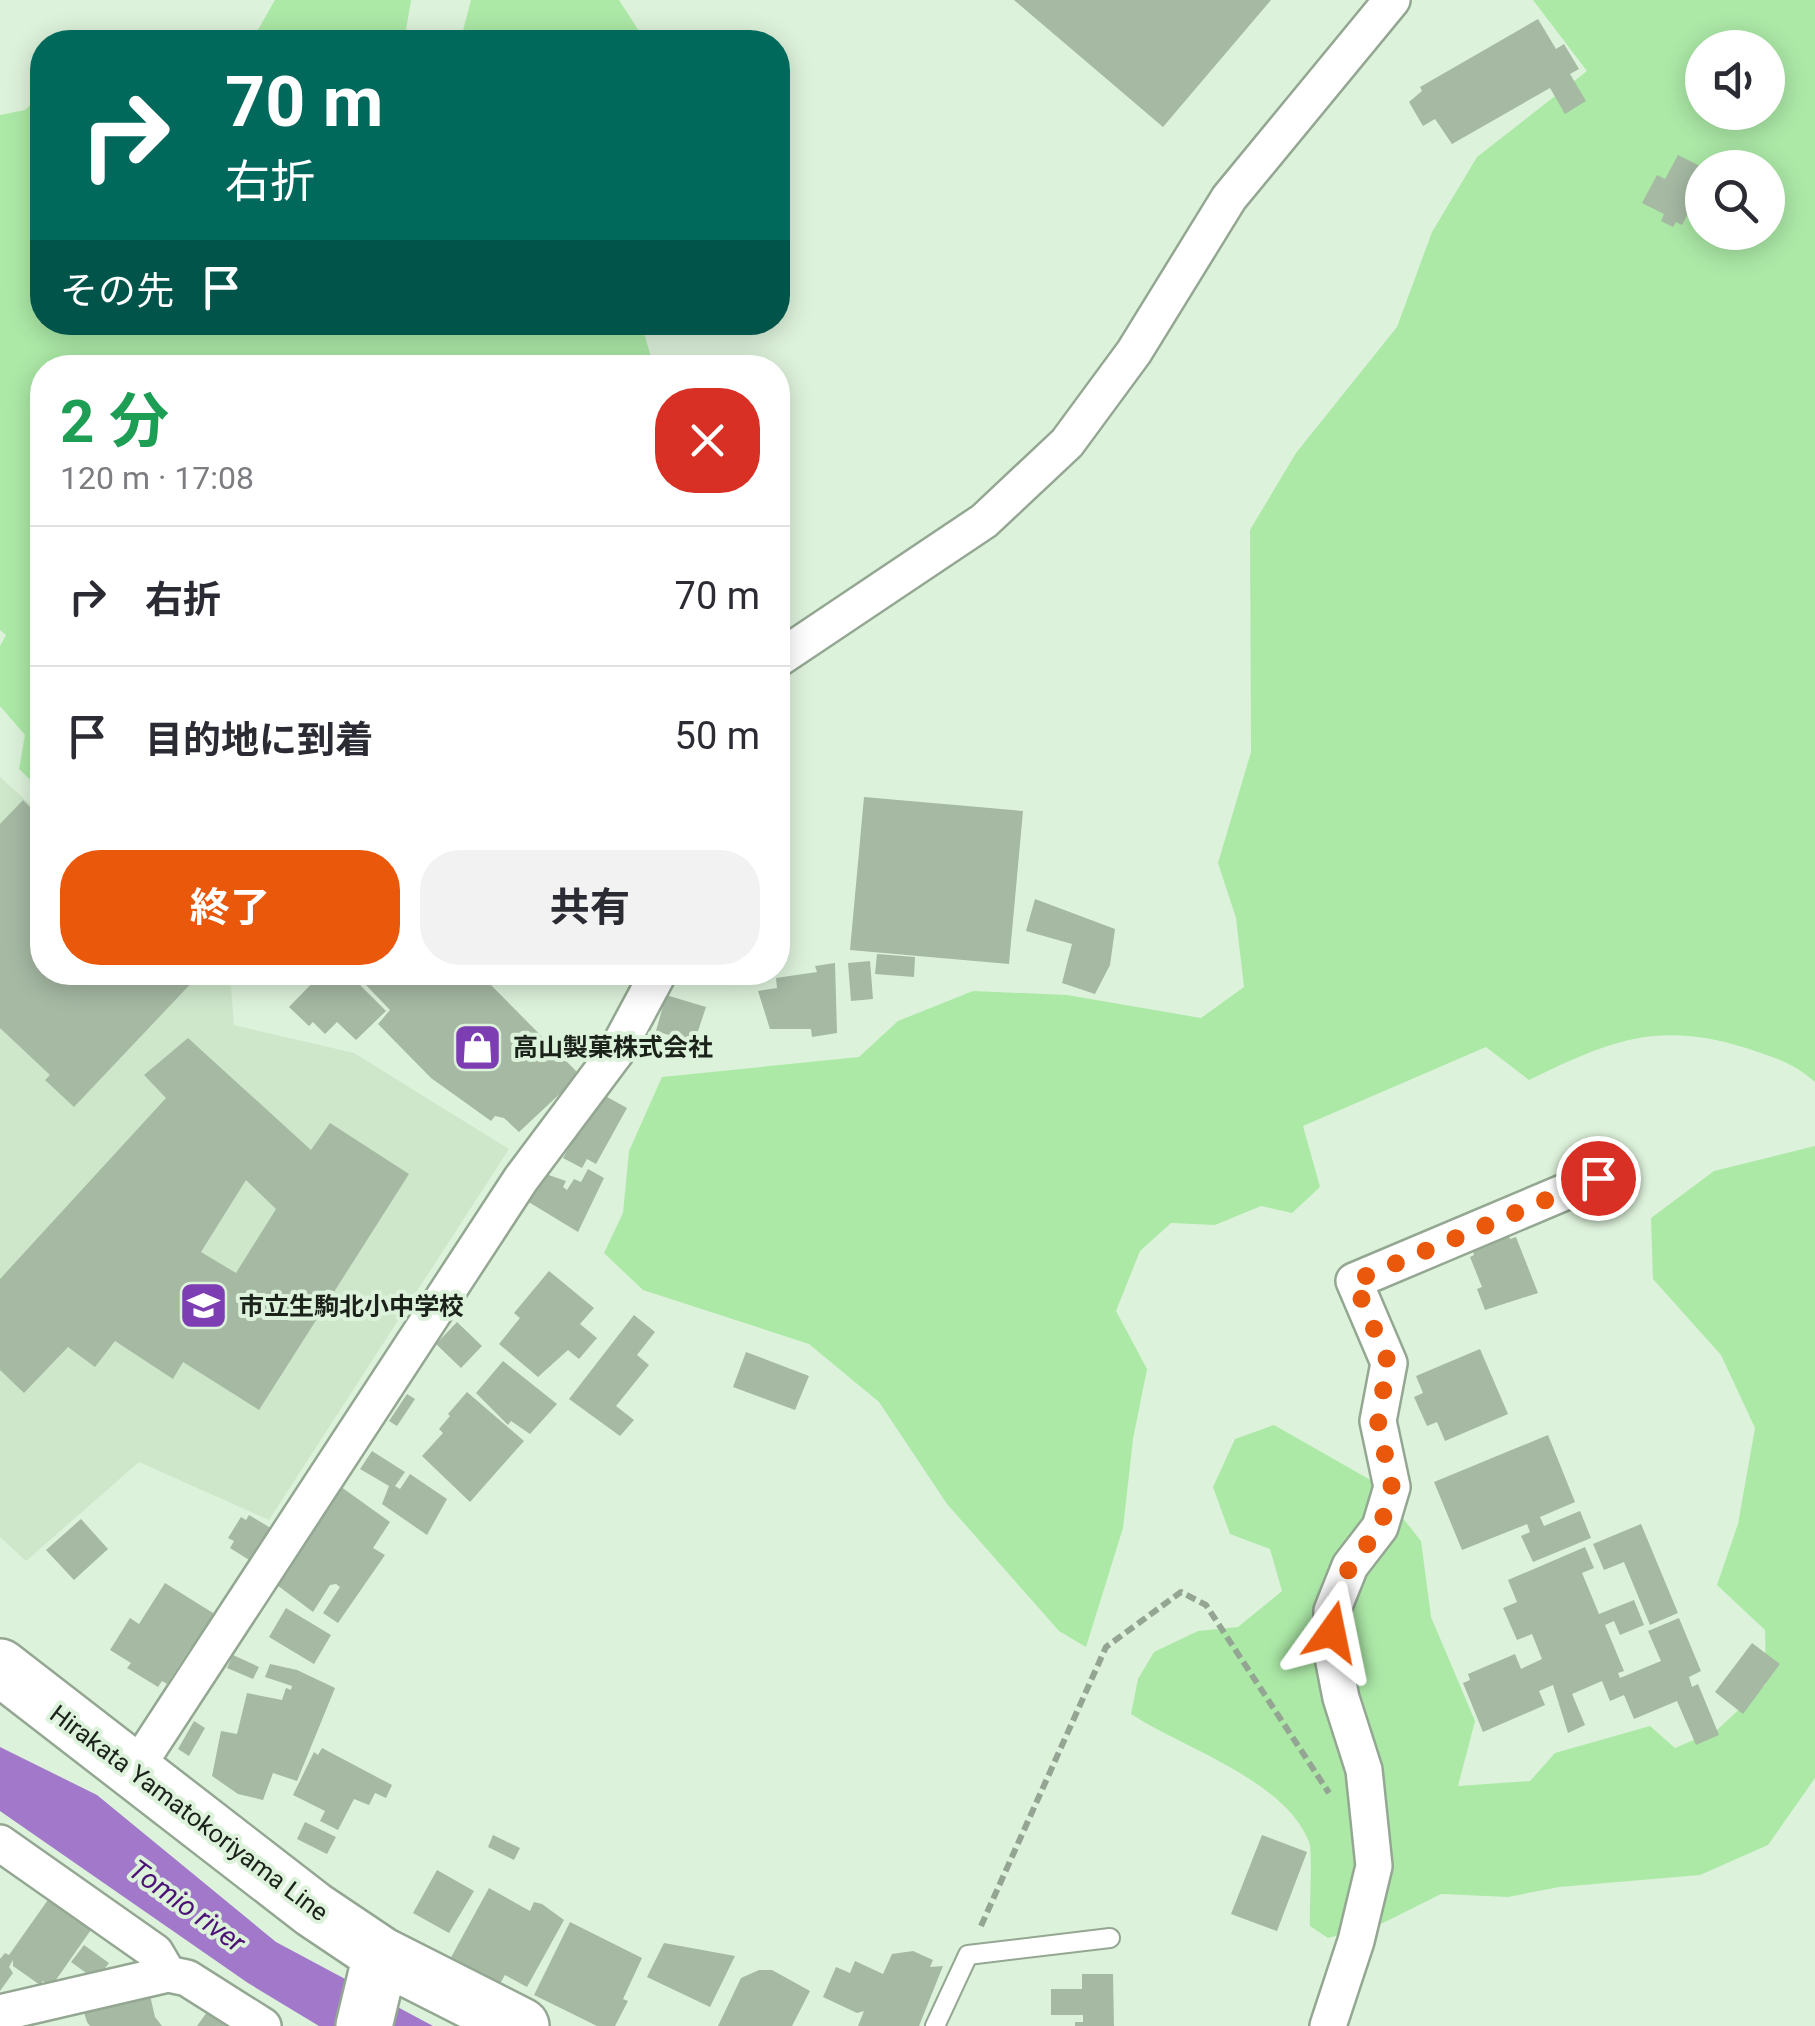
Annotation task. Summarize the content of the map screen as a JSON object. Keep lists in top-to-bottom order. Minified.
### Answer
{"streets":{"main road":["Hirakata Yamatokoriyama Line"]},"water":["Tomio river"],"places":{"shop":["高山製菓株式会社"],"school or university":["市立生駒北小中学校"]},"page":{"turn":["70 m","右折"],"then":"その先","heading":["2 分","120 m · 17:08"],"list":[{"name":"右折","value":"70 m"},{"name":"目的地に到着","value":"50 m"}],"buttons":["終了","共有"]}}
